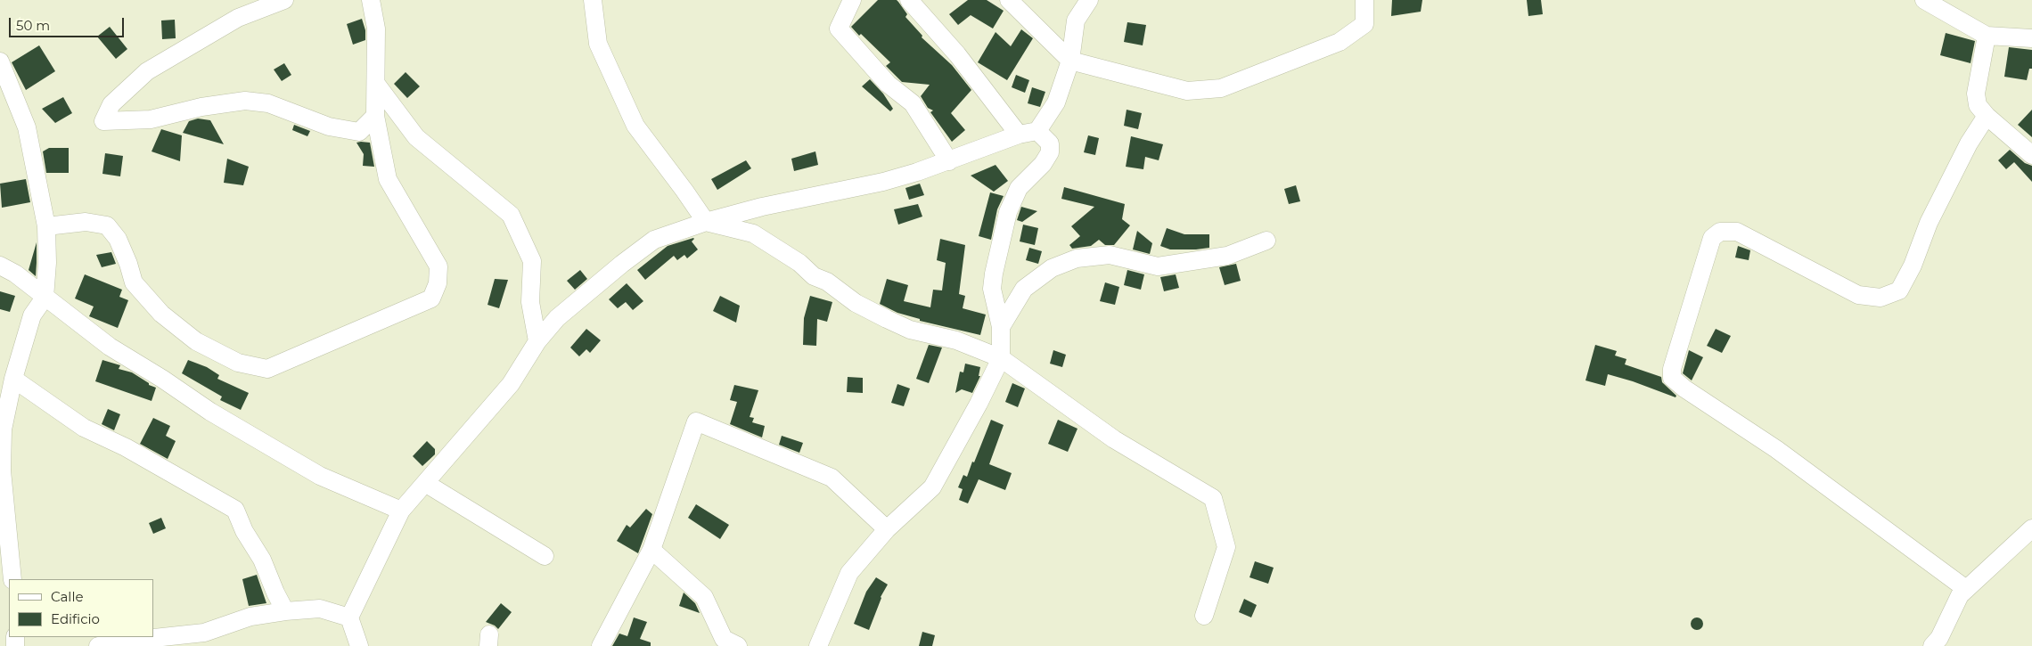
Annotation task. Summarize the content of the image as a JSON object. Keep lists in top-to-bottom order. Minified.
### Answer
{"legend":["Calle","Edificio"],"scale_bar":"50 m"}
